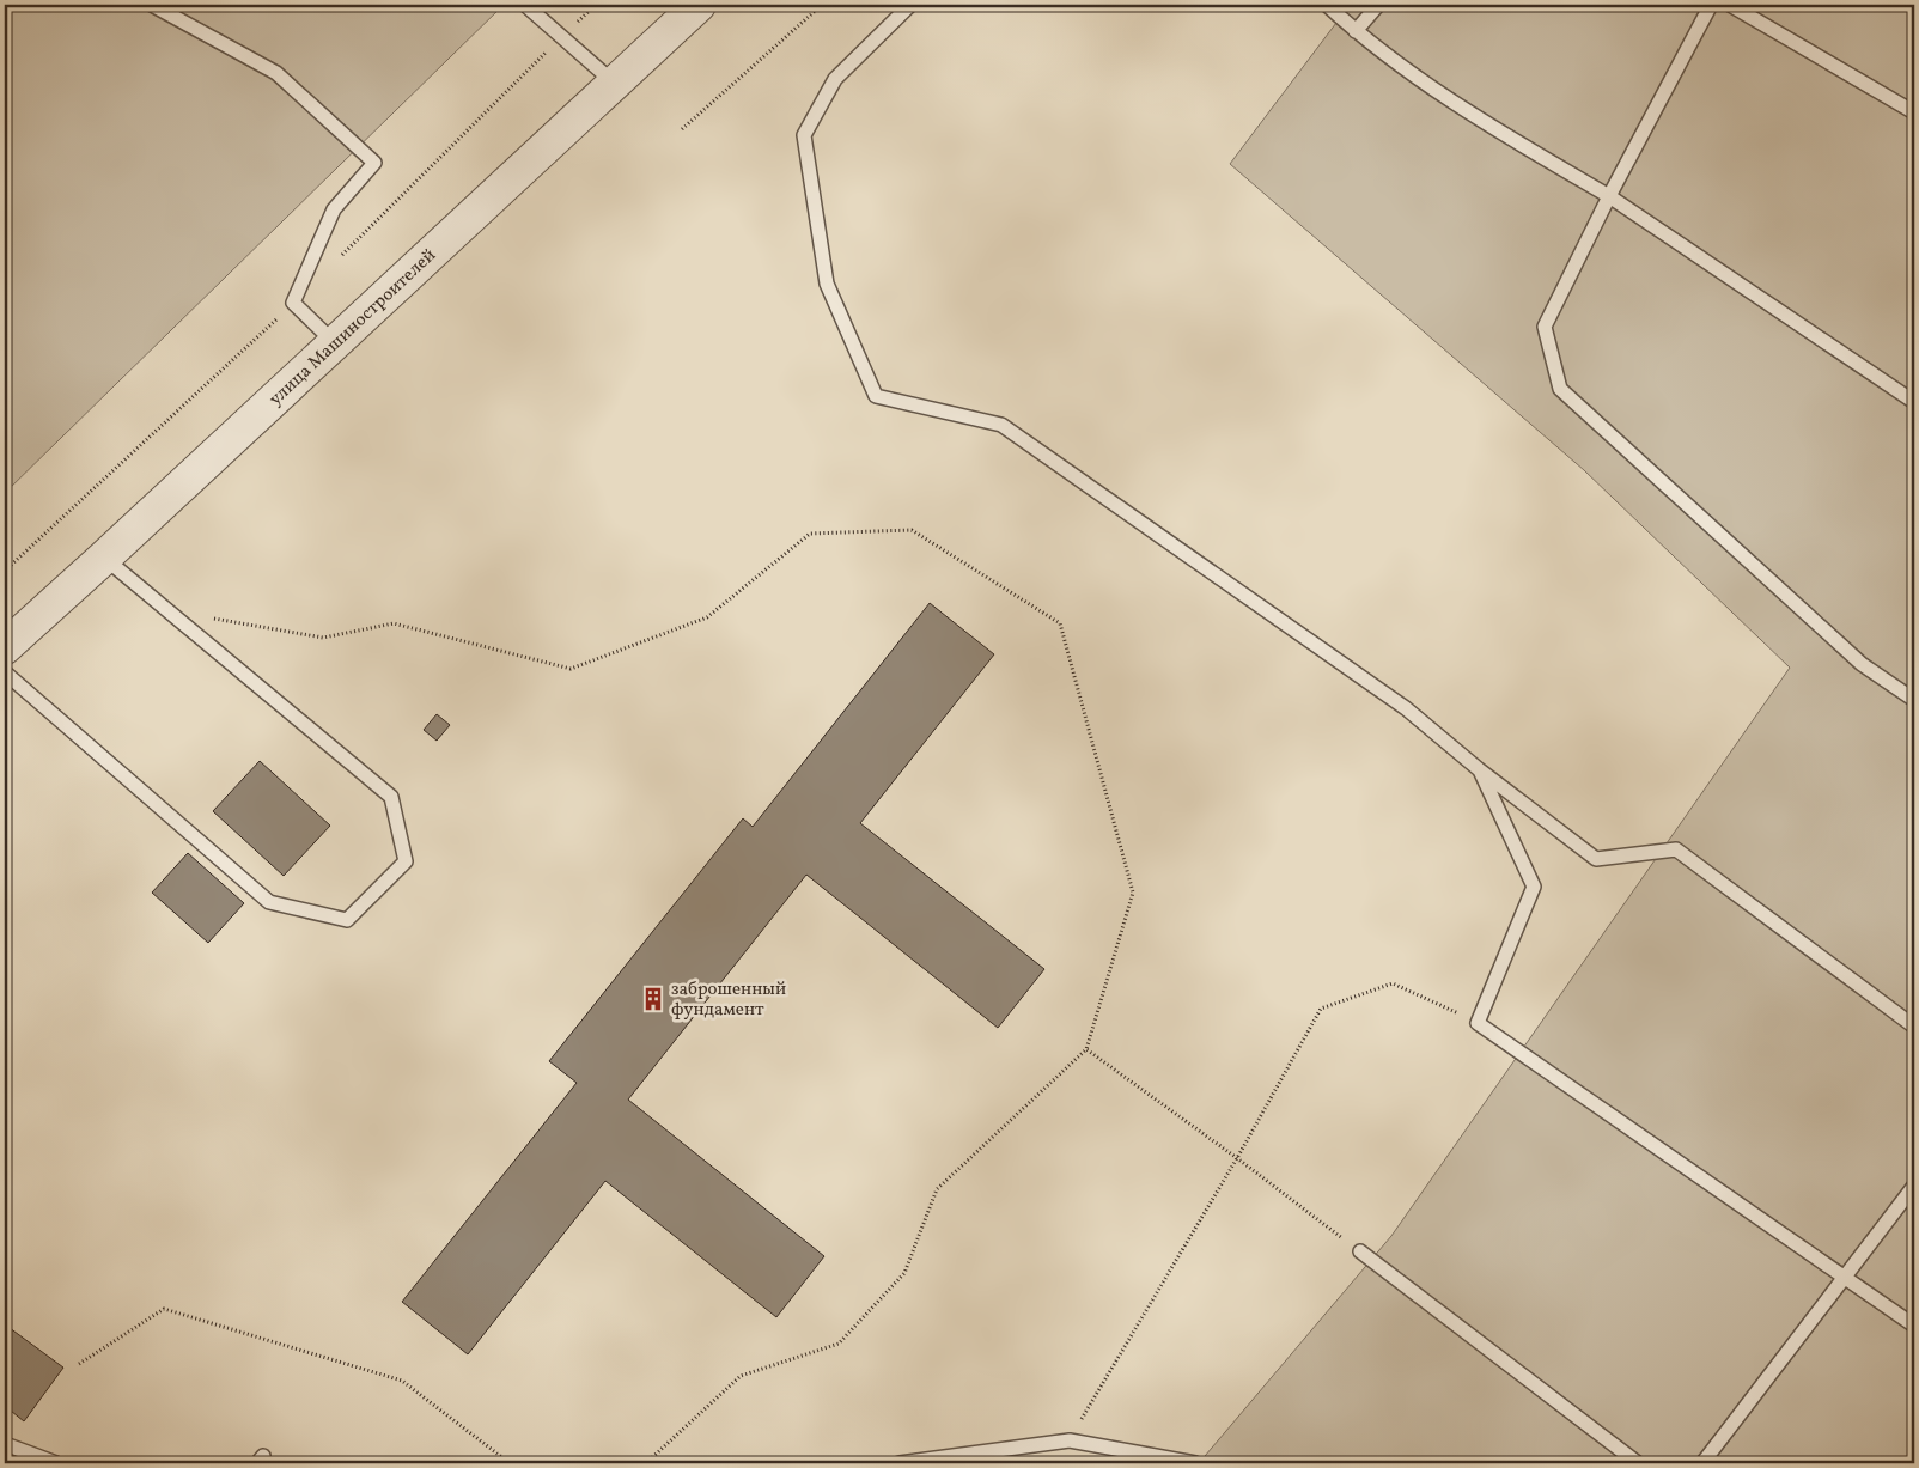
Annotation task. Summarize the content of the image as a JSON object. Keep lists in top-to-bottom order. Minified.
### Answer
{"streets":{"street":["улица Машиностроителей"]},"places":{"building":["заброшенный фундамент"]}}
